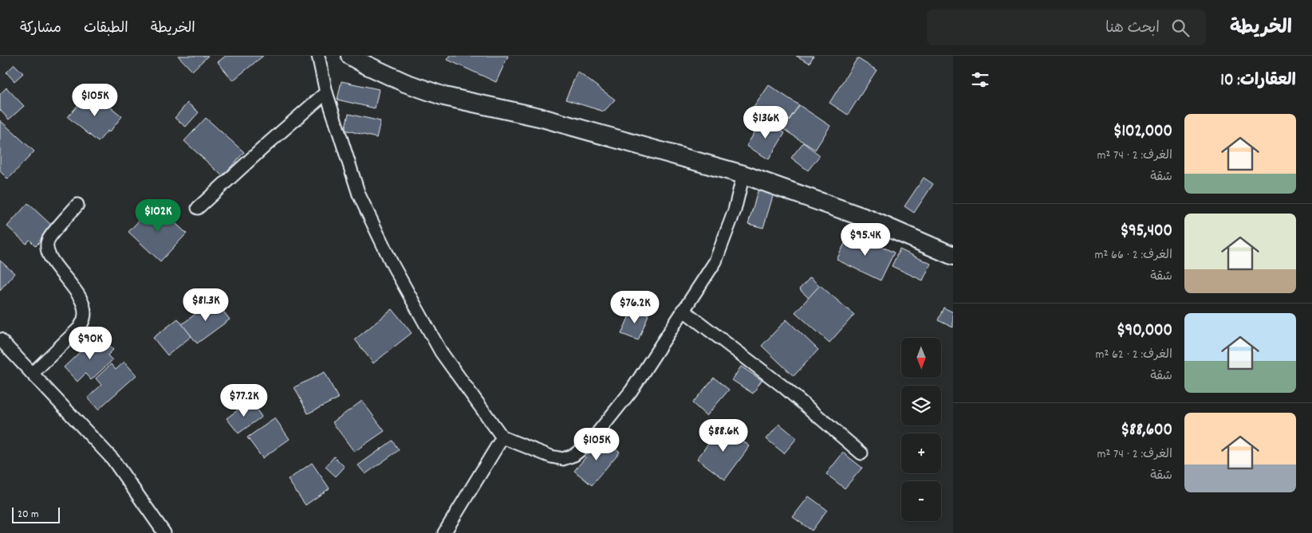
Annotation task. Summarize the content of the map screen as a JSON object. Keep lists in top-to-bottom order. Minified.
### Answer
{"scale_bar":"20 m","north":"bottom","page":{"header":"الخريطة","search":"ابحث هنا","nav":["الخريطة","الطبقات","مشاركة"],"heading":"العقارات: 10","price":["$105K","$136K","$102K","$95.4K","$81.3K","$76.2K","$90K","$77.2K","$88.6K","$105K"],"list":[{"name":"$102,000","note":"الغرف: 2 · 74 m² · شقة"},{"name":"$95,400","note":"الغرف: 2 · 66 m² · شقة"},{"name":"$90,000","note":"الغرف: 2 · 62 m² · شقة"},{"name":"$88,600","note":"الغرف: 2 · 74 m² · شقة"}],"map_buttons":["+","−"],"scale":"20 m"}}
